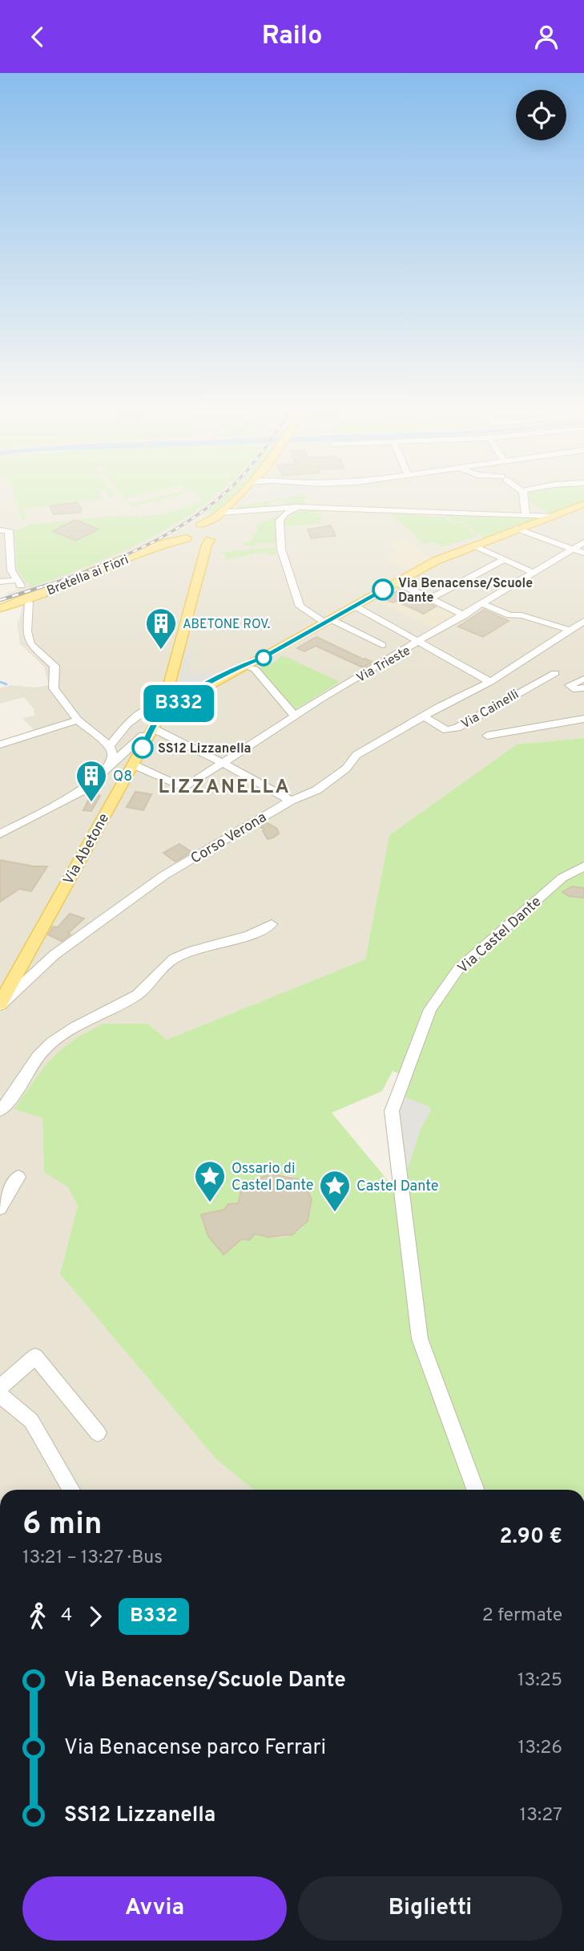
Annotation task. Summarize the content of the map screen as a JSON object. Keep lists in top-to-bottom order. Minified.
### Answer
{"streets":{"main road":["Bretella ai Fiori","Via Abetone"],"street":["Via Trieste","Via Cainelli","Corso Verona","Via Castel Dante"]},"crossings":[["Via Trieste","Via Abetone"],["Via Cainelli","Corso Verona"],["Corso Verona","Via Abetone"]],"districts":["LIZZANELLA"],"places":{"other":["Via Benacense/Scuole Dante","SS12 Lizzanella"],"building":["ABETONE ROV.","Q8"],"place":["Ossario di Castel Dante","Castel Dante"]},"lines":["bus line B332"],"page":{"header":"Railo","on_map":"B332","heading":["6 min","13:21 – 13:27 · Bus","2.90 €"],"legs":["4","B332","2 fermate"],"list":[{"name":"Via Benacense/Scuole Dante","value":"13:25"},{"name":"Via Benacense parco Ferrari","value":"13:26"},{"name":"SS12 Lizzanella","value":"13:27"}],"buttons":["Avvia","Biglietti"]}}
